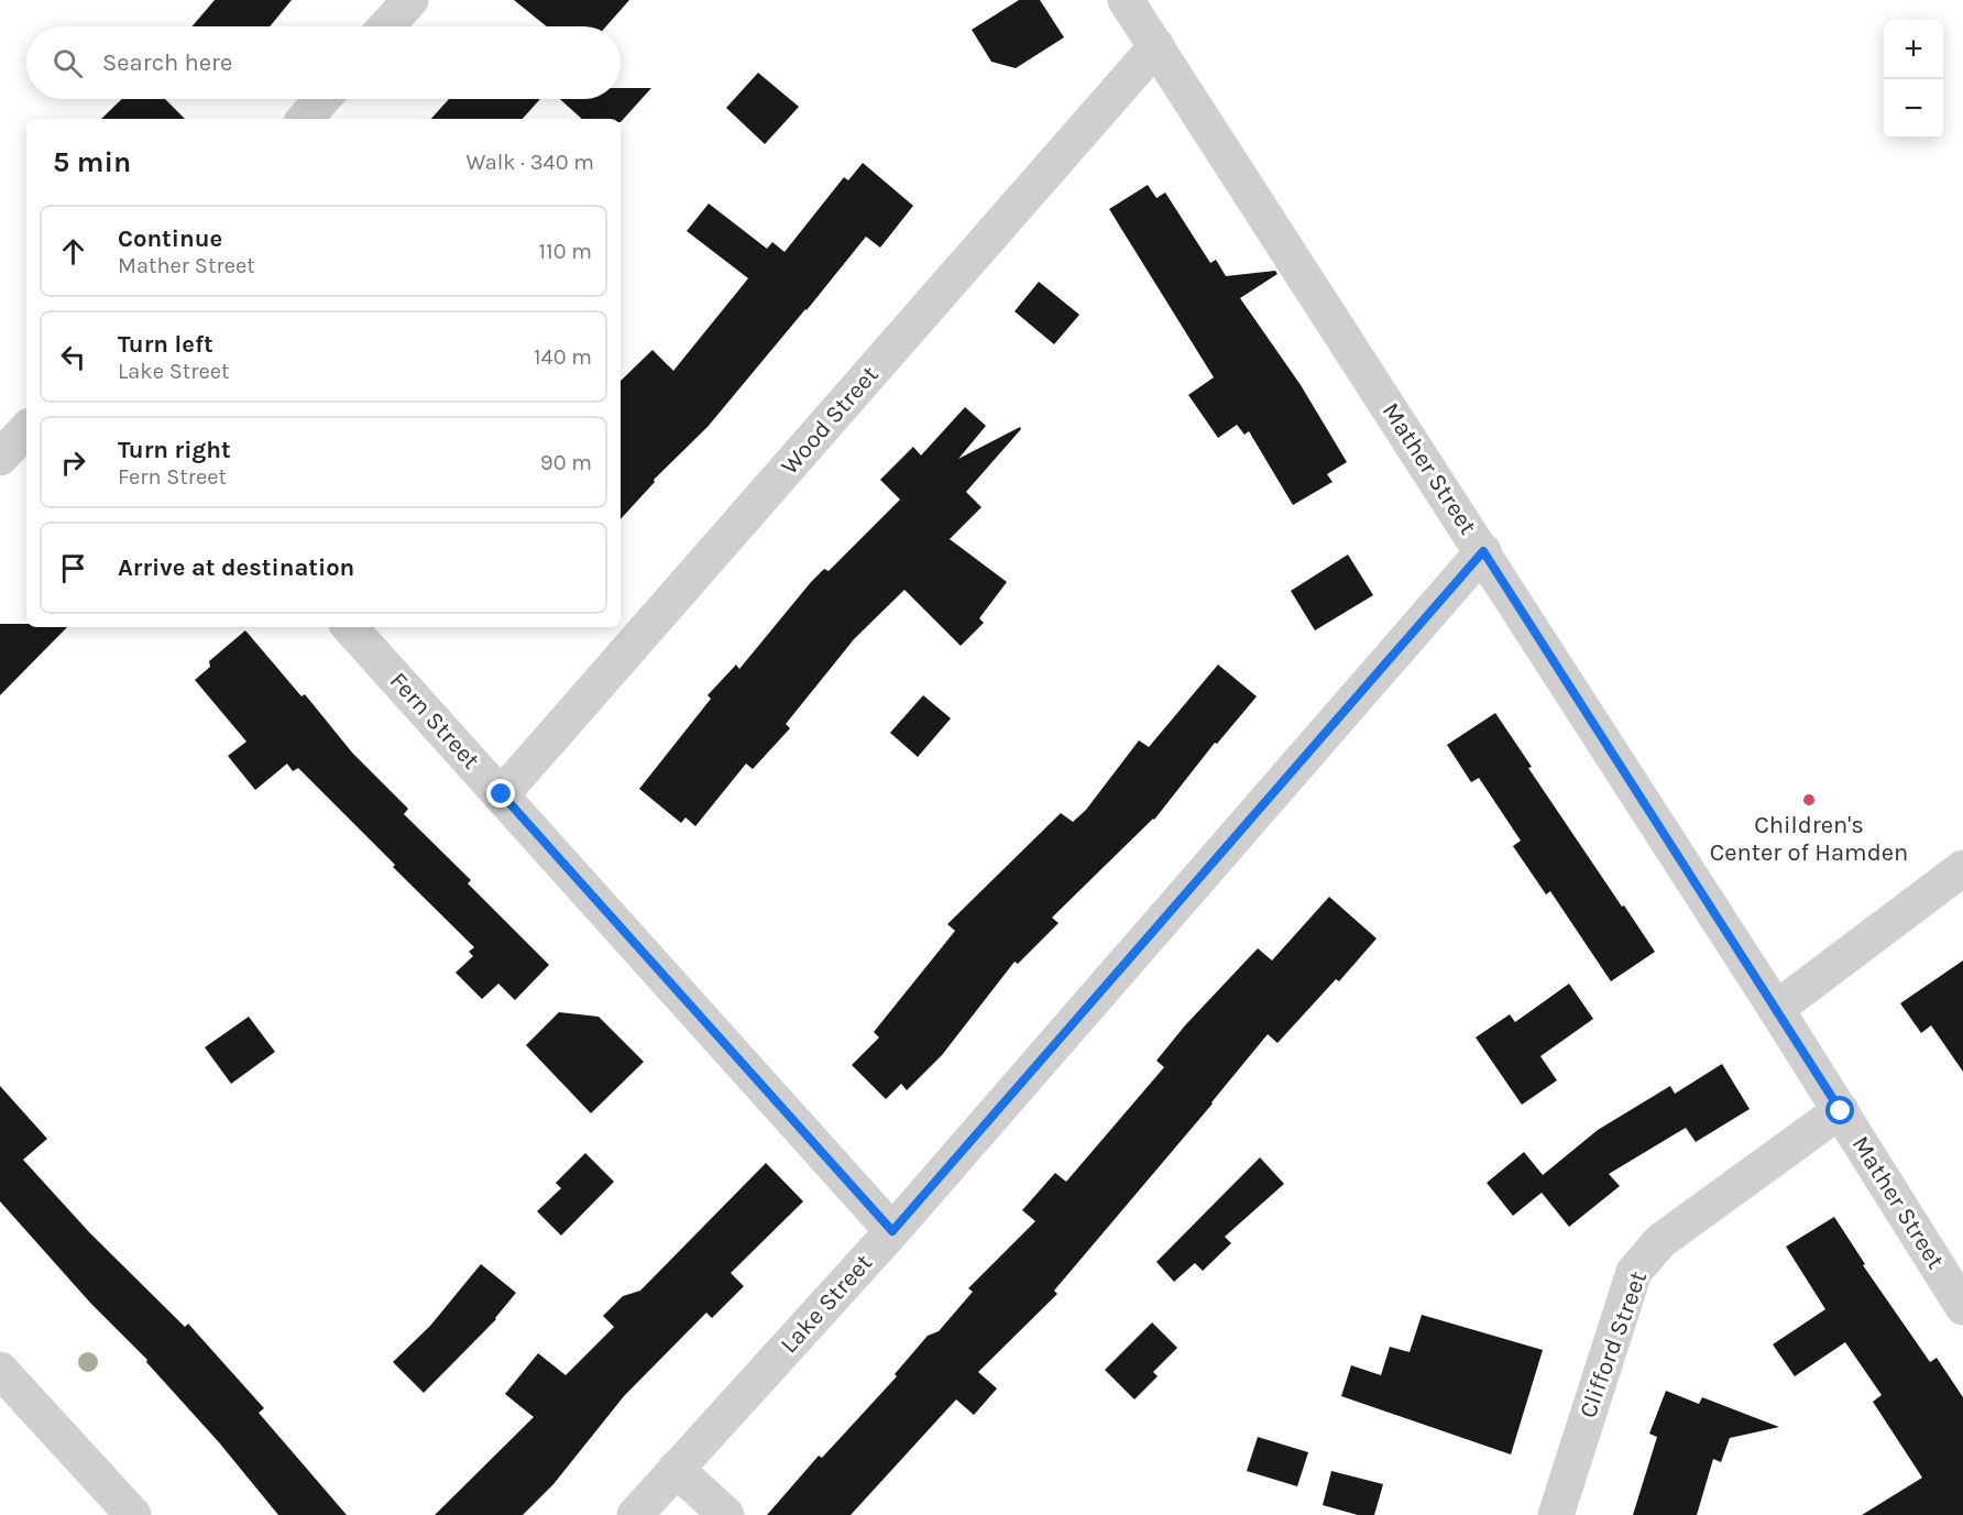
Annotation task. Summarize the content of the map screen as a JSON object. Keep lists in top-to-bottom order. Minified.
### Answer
{"streets":{"street":["Wood Street","Mather Street","Fern Street","Lake Street","Clifford Street"]},"crossings":[["Wood Street","Mather Street"],["Wood Street","Fern Street"],["Mather Street","Lake Street"],["Mather Street","Clifford Street"],["Fern Street","Lake Street"]],"places":["Children's Center of Hamden"],"page":{"map_buttons":["+","−"],"search":"Search here","heading":["5 min","Walk · 340 m"],"list":[["Continue","Mather Street","110 m"],["Turn left","Lake Street","140 m"],["Turn right","Fern Street","90 m"],"Arrive at destination"]}}
